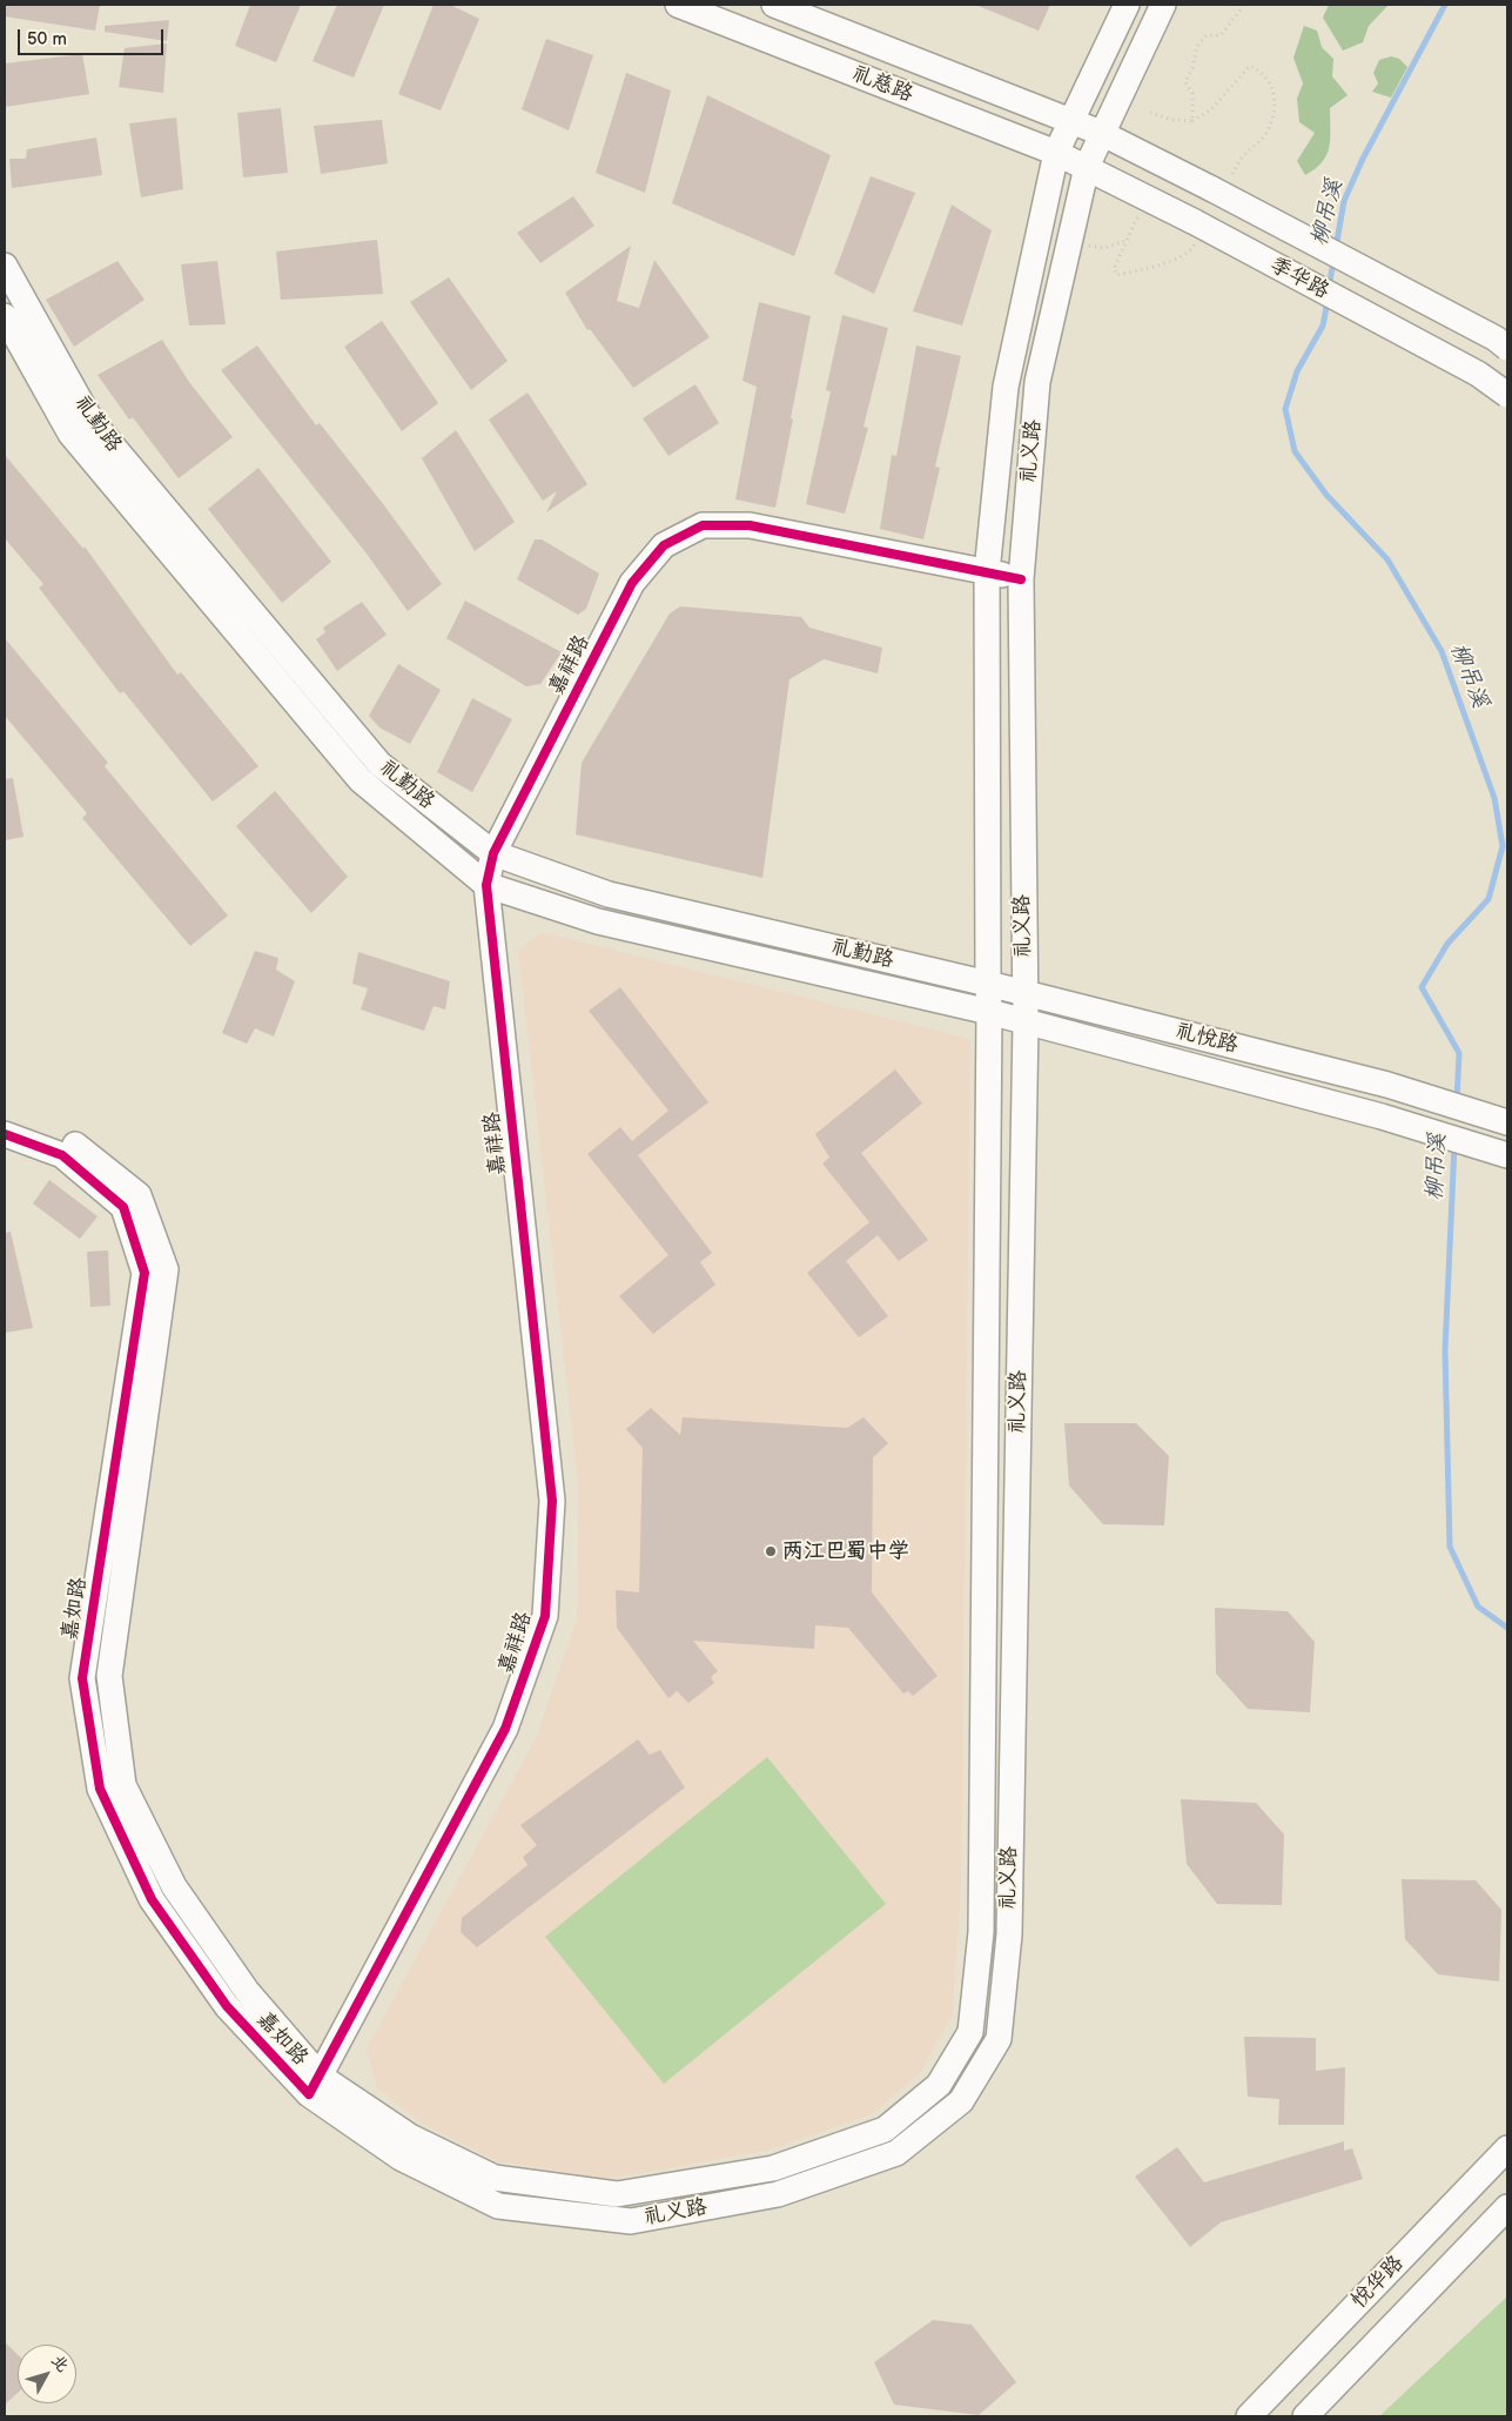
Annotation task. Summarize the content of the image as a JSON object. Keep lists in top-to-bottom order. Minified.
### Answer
{"streets":{"main road":["礼慈路","季华路","礼勤路","礼义路","嘉祥路","礼悦路","嘉如路","悦华路"]},"crossings":[["礼慈路","季华路"],["礼慈路","礼义路"],["季华路","礼义路"],["礼勤路","礼义路"],["礼勤路","嘉祥路"],["礼勤路","礼悦路"],["礼义路","嘉祥路"],["礼义路","礼悦路"],["礼义路","嘉如路"],["嘉祥路","嘉如路"]],"water":["柳吊溪"],"places":["两江巴蜀中学"],"scale_bar":"50 m","north":"top right"}
